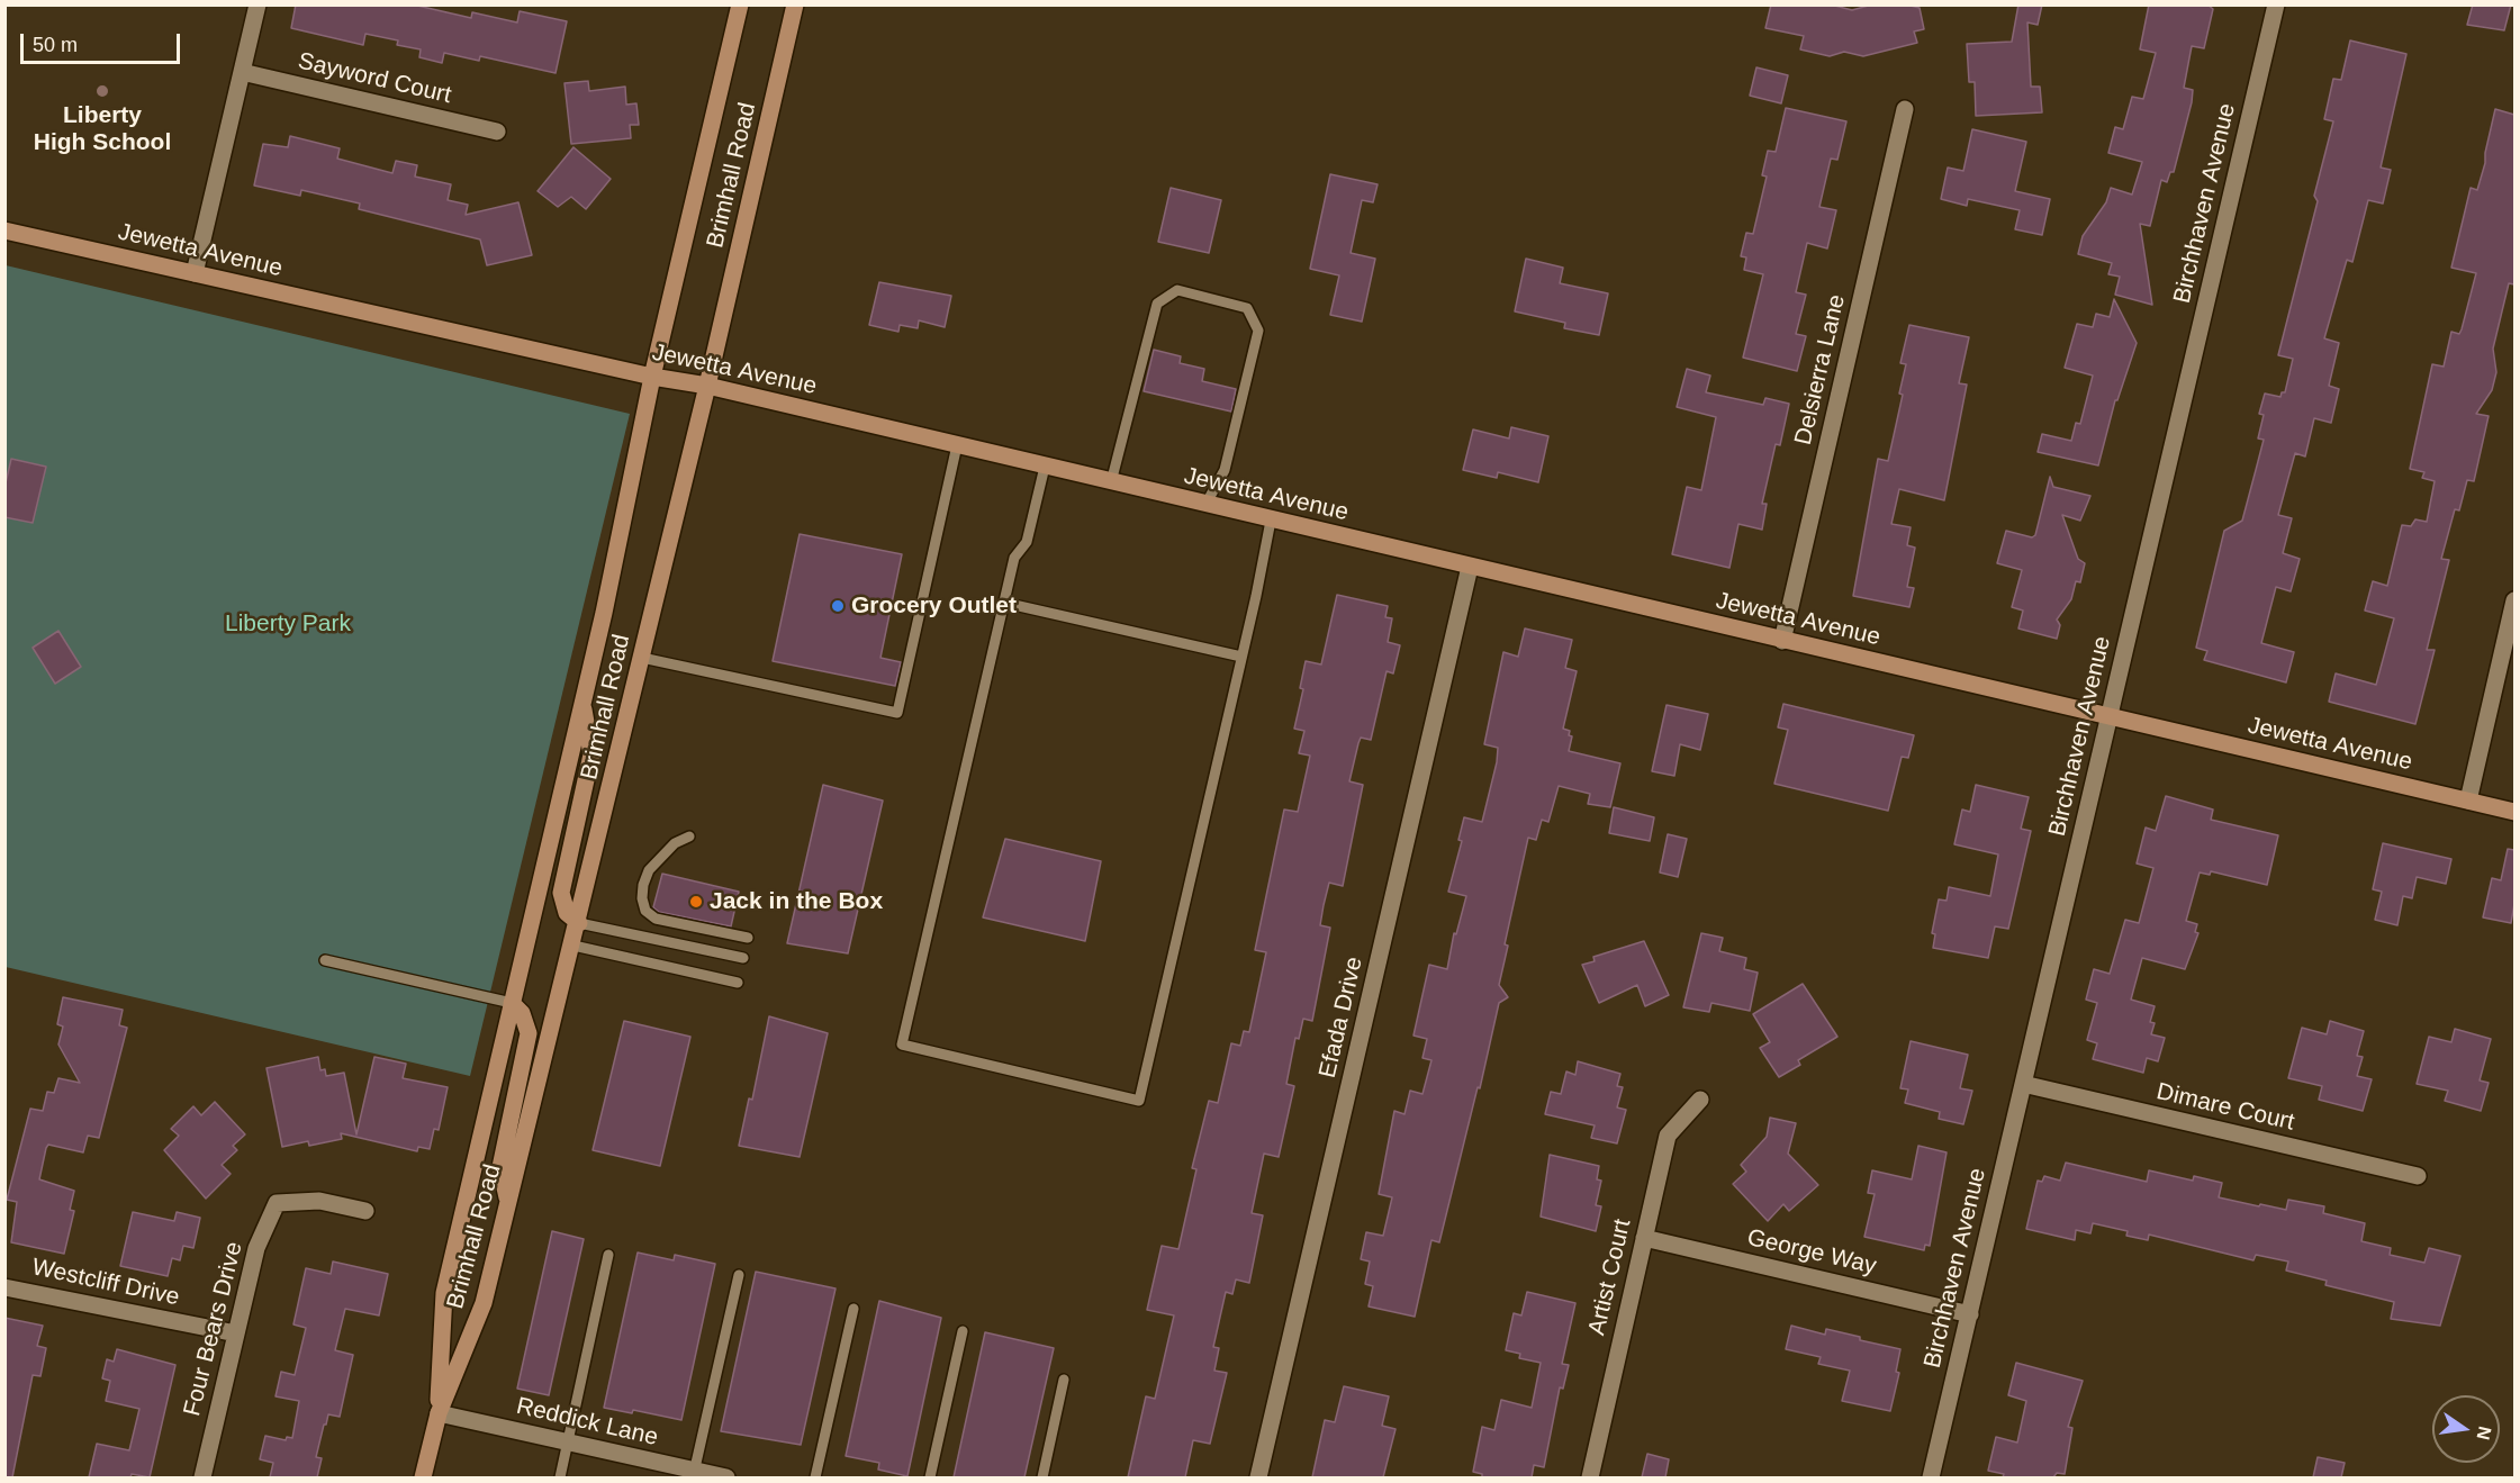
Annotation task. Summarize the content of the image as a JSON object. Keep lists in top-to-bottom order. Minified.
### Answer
{"streets":{"street":["Sayword Court","Brimhall Road","Birchhaven Avenue","Jewetta Avenue","Delsierra Lane","Efada Drive","Dimare Court","George Way","Artist Court","Westcliff Drive","Four Bears Drive","Reddick Lane"]},"crossings":[["Brimhall Road","Jewetta Avenue"],["Brimhall Road","Reddick Lane"],["Birchhaven Avenue","Jewetta Avenue"],["Birchhaven Avenue","Dimare Court"],["Birchhaven Avenue","George Way"],["Jewetta Avenue","Delsierra Lane"],["Jewetta Avenue","Efada Drive"],["George Way","Artist Court"],["Westcliff Drive","Four Bears Drive"]],"parks":["Liberty Park"],"places":["Liberty High School","Grocery Outlet","Jack in the Box"],"scale_bar":"50 m","north":"right"}
